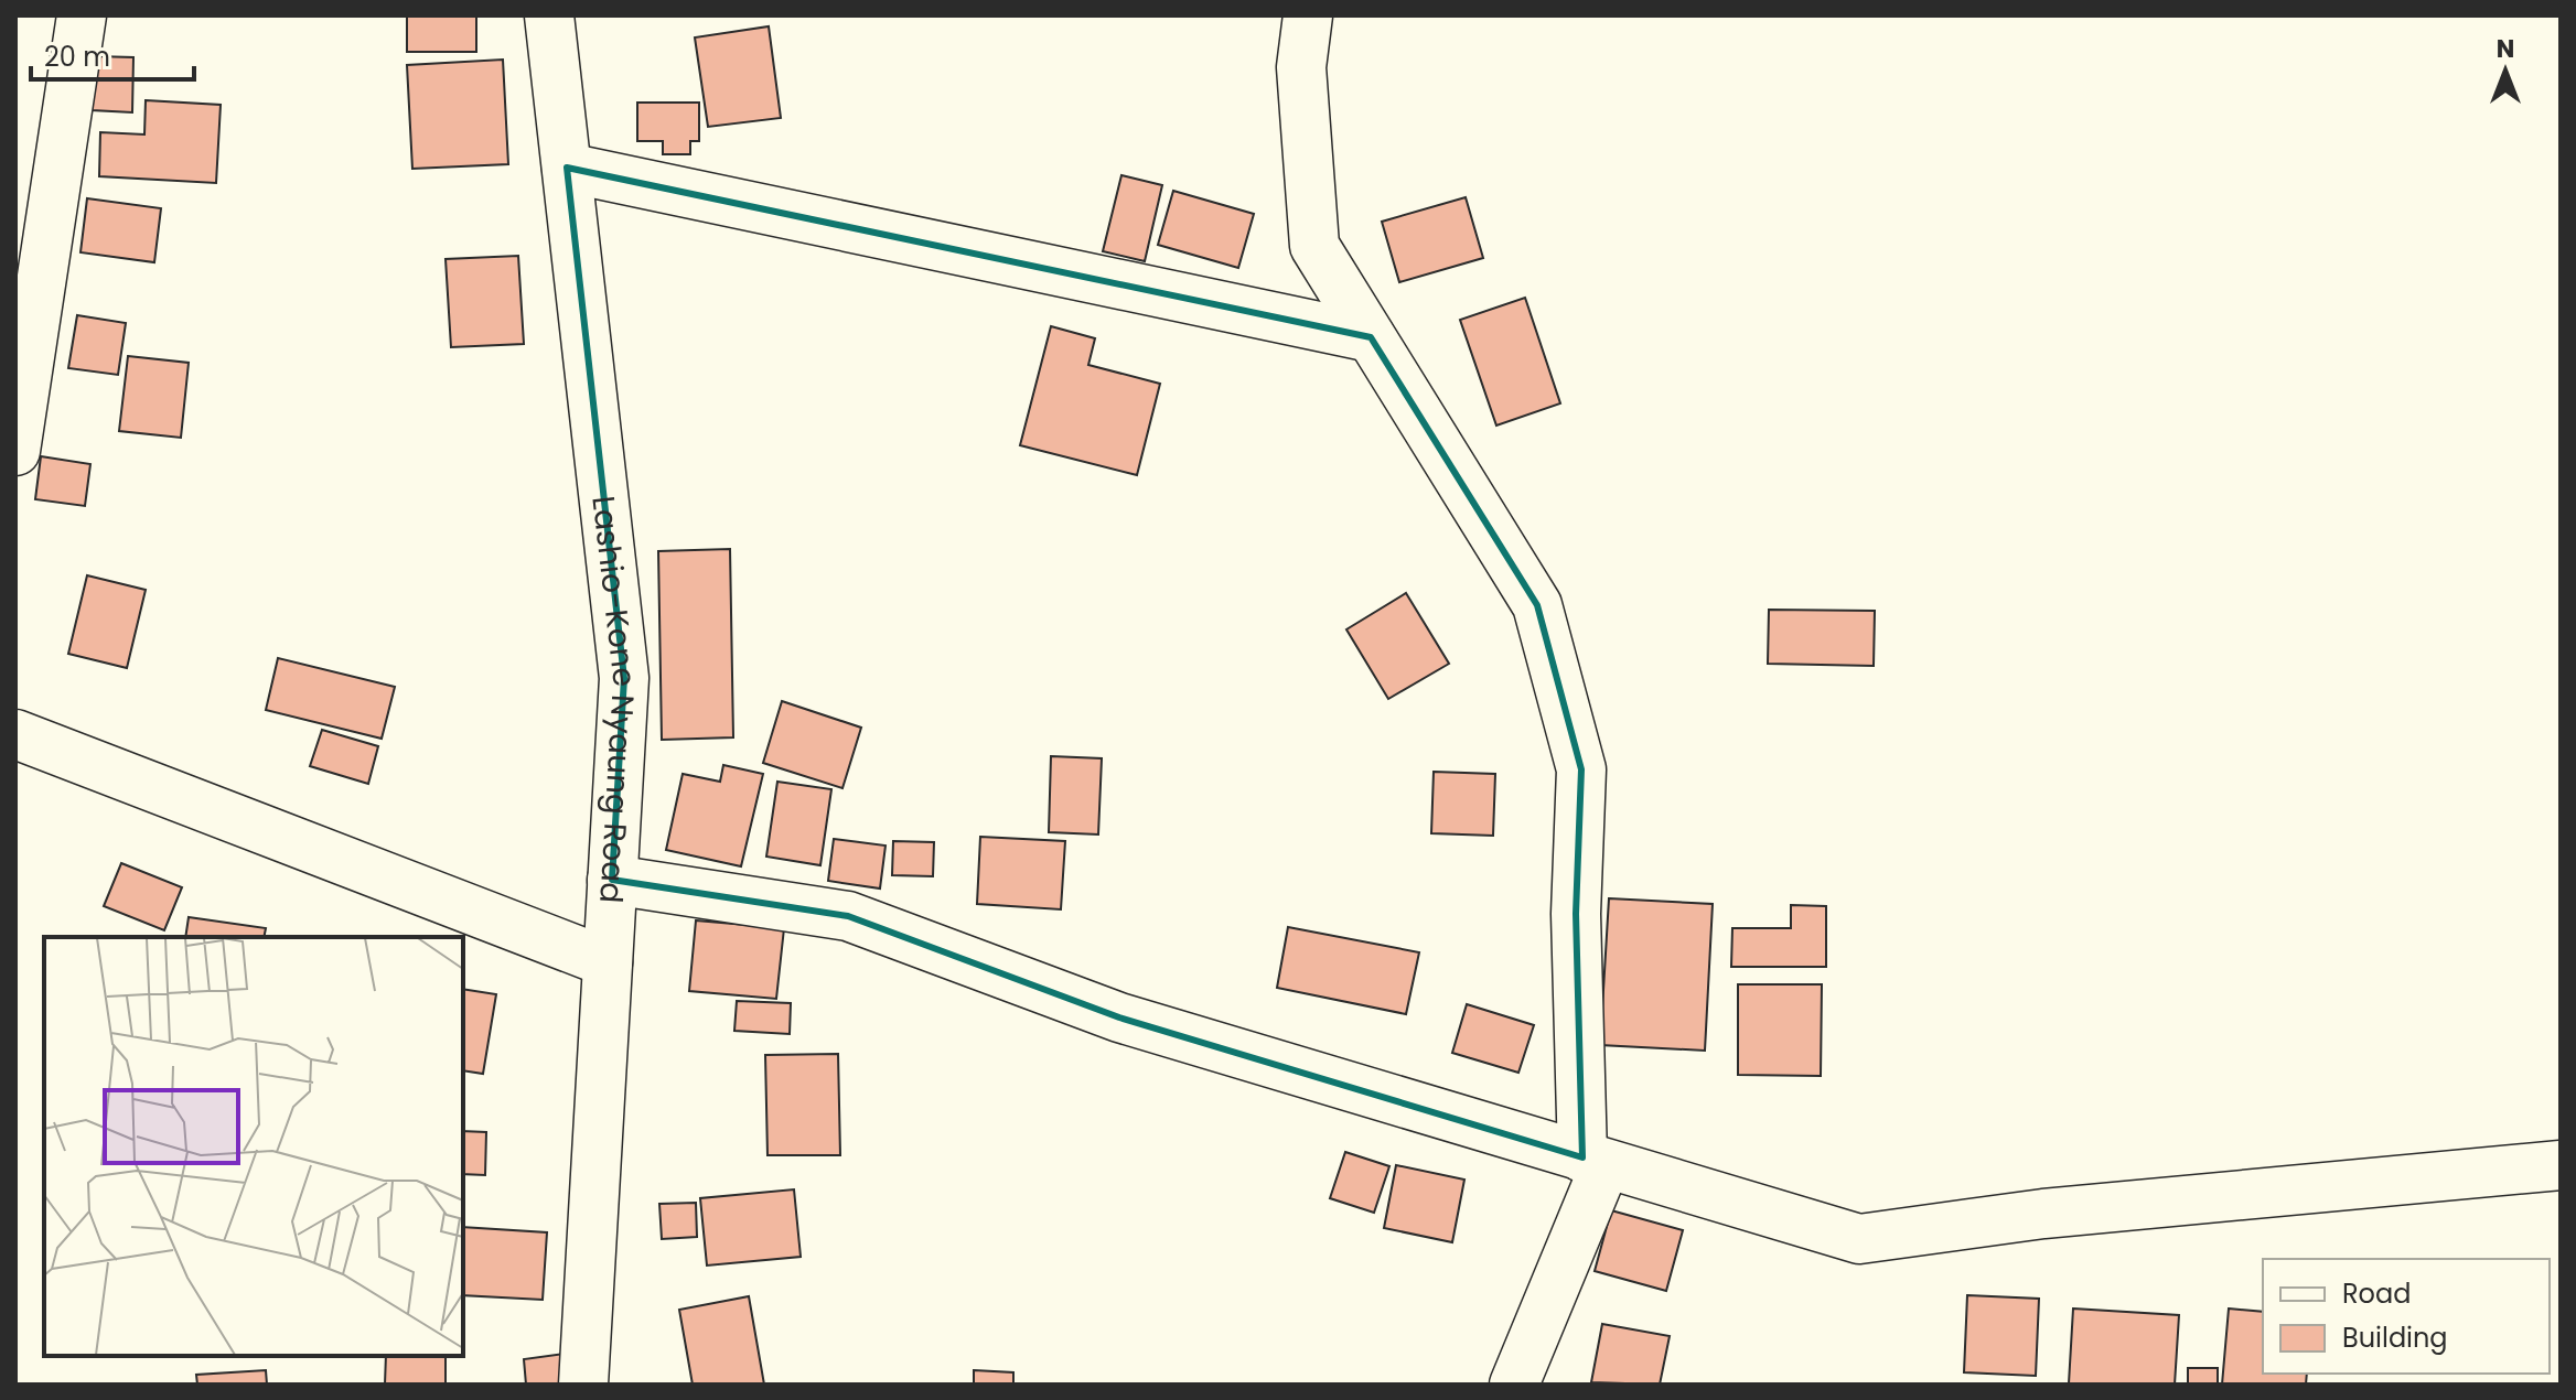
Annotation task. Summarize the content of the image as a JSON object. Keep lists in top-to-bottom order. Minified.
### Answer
{"streets":{"street":["Lashio-Kone Nyaung Road"]},"legend":["Road","Building"],"scale_bar":"20 m","north":"top"}
